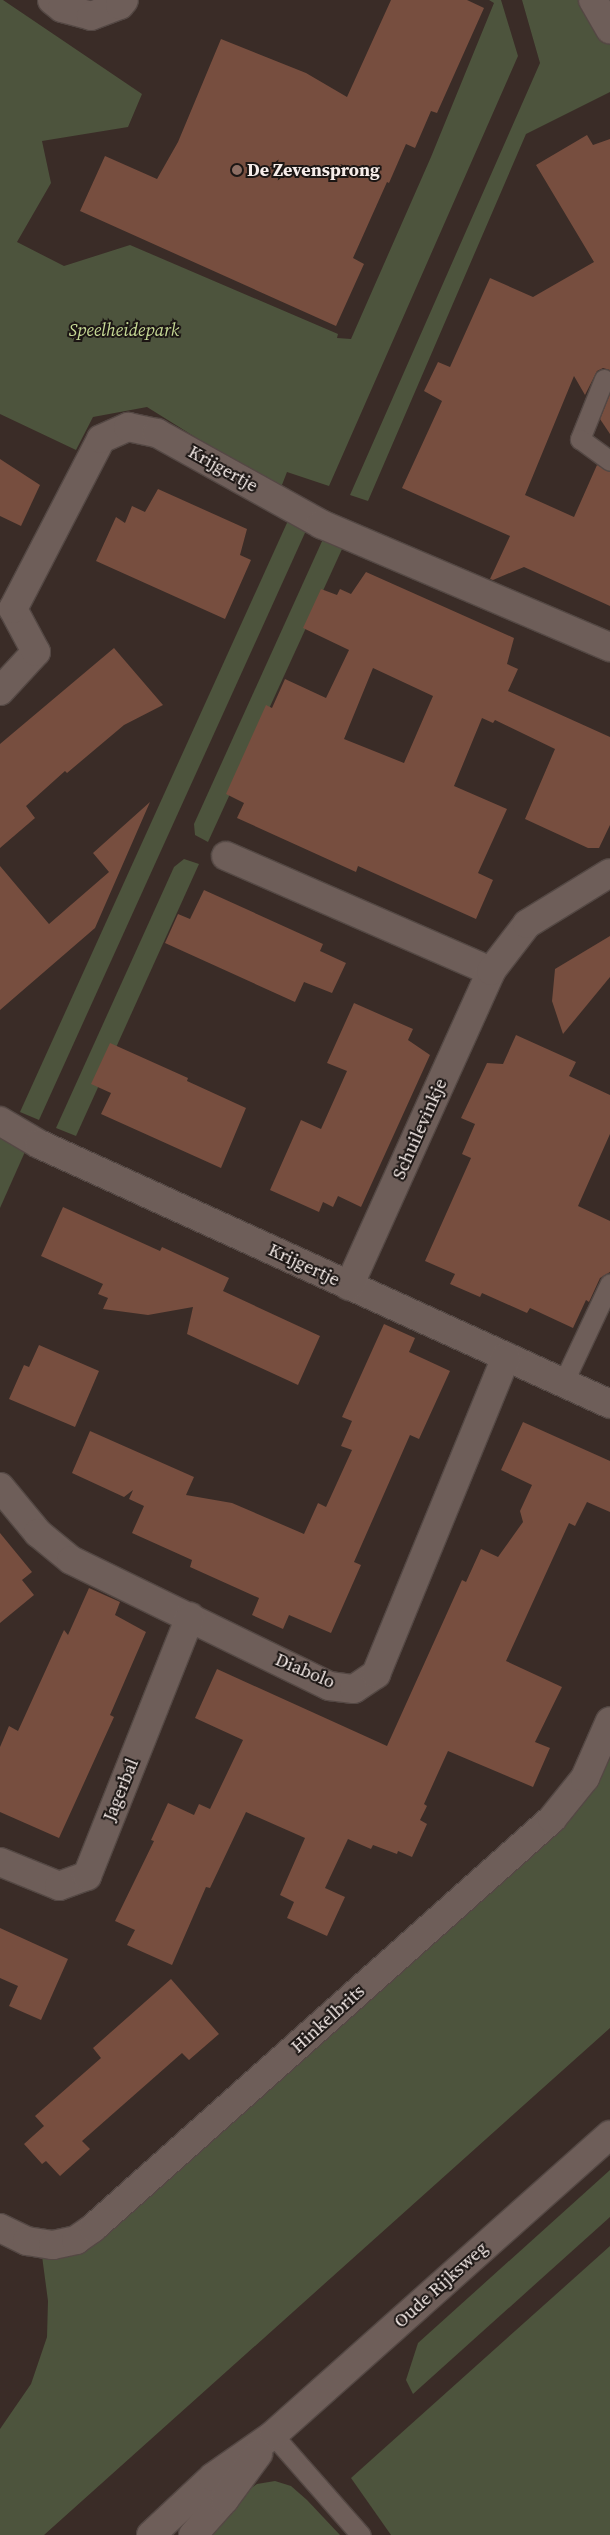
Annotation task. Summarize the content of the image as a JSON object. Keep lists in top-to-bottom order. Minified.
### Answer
{"streets":{"street":["Krijgertje","Schuilevinkje","Diabolo","Jagerbal","Hinkelbrits","Oude Rijksweg"]},"crossings":[["Krijgertje","Schuilevinkje"],["Krijgertje","Diabolo"],["Diabolo","Jagerbal"]],"parks":["Speelheidepark"],"places":["De Zevensprong"]}
